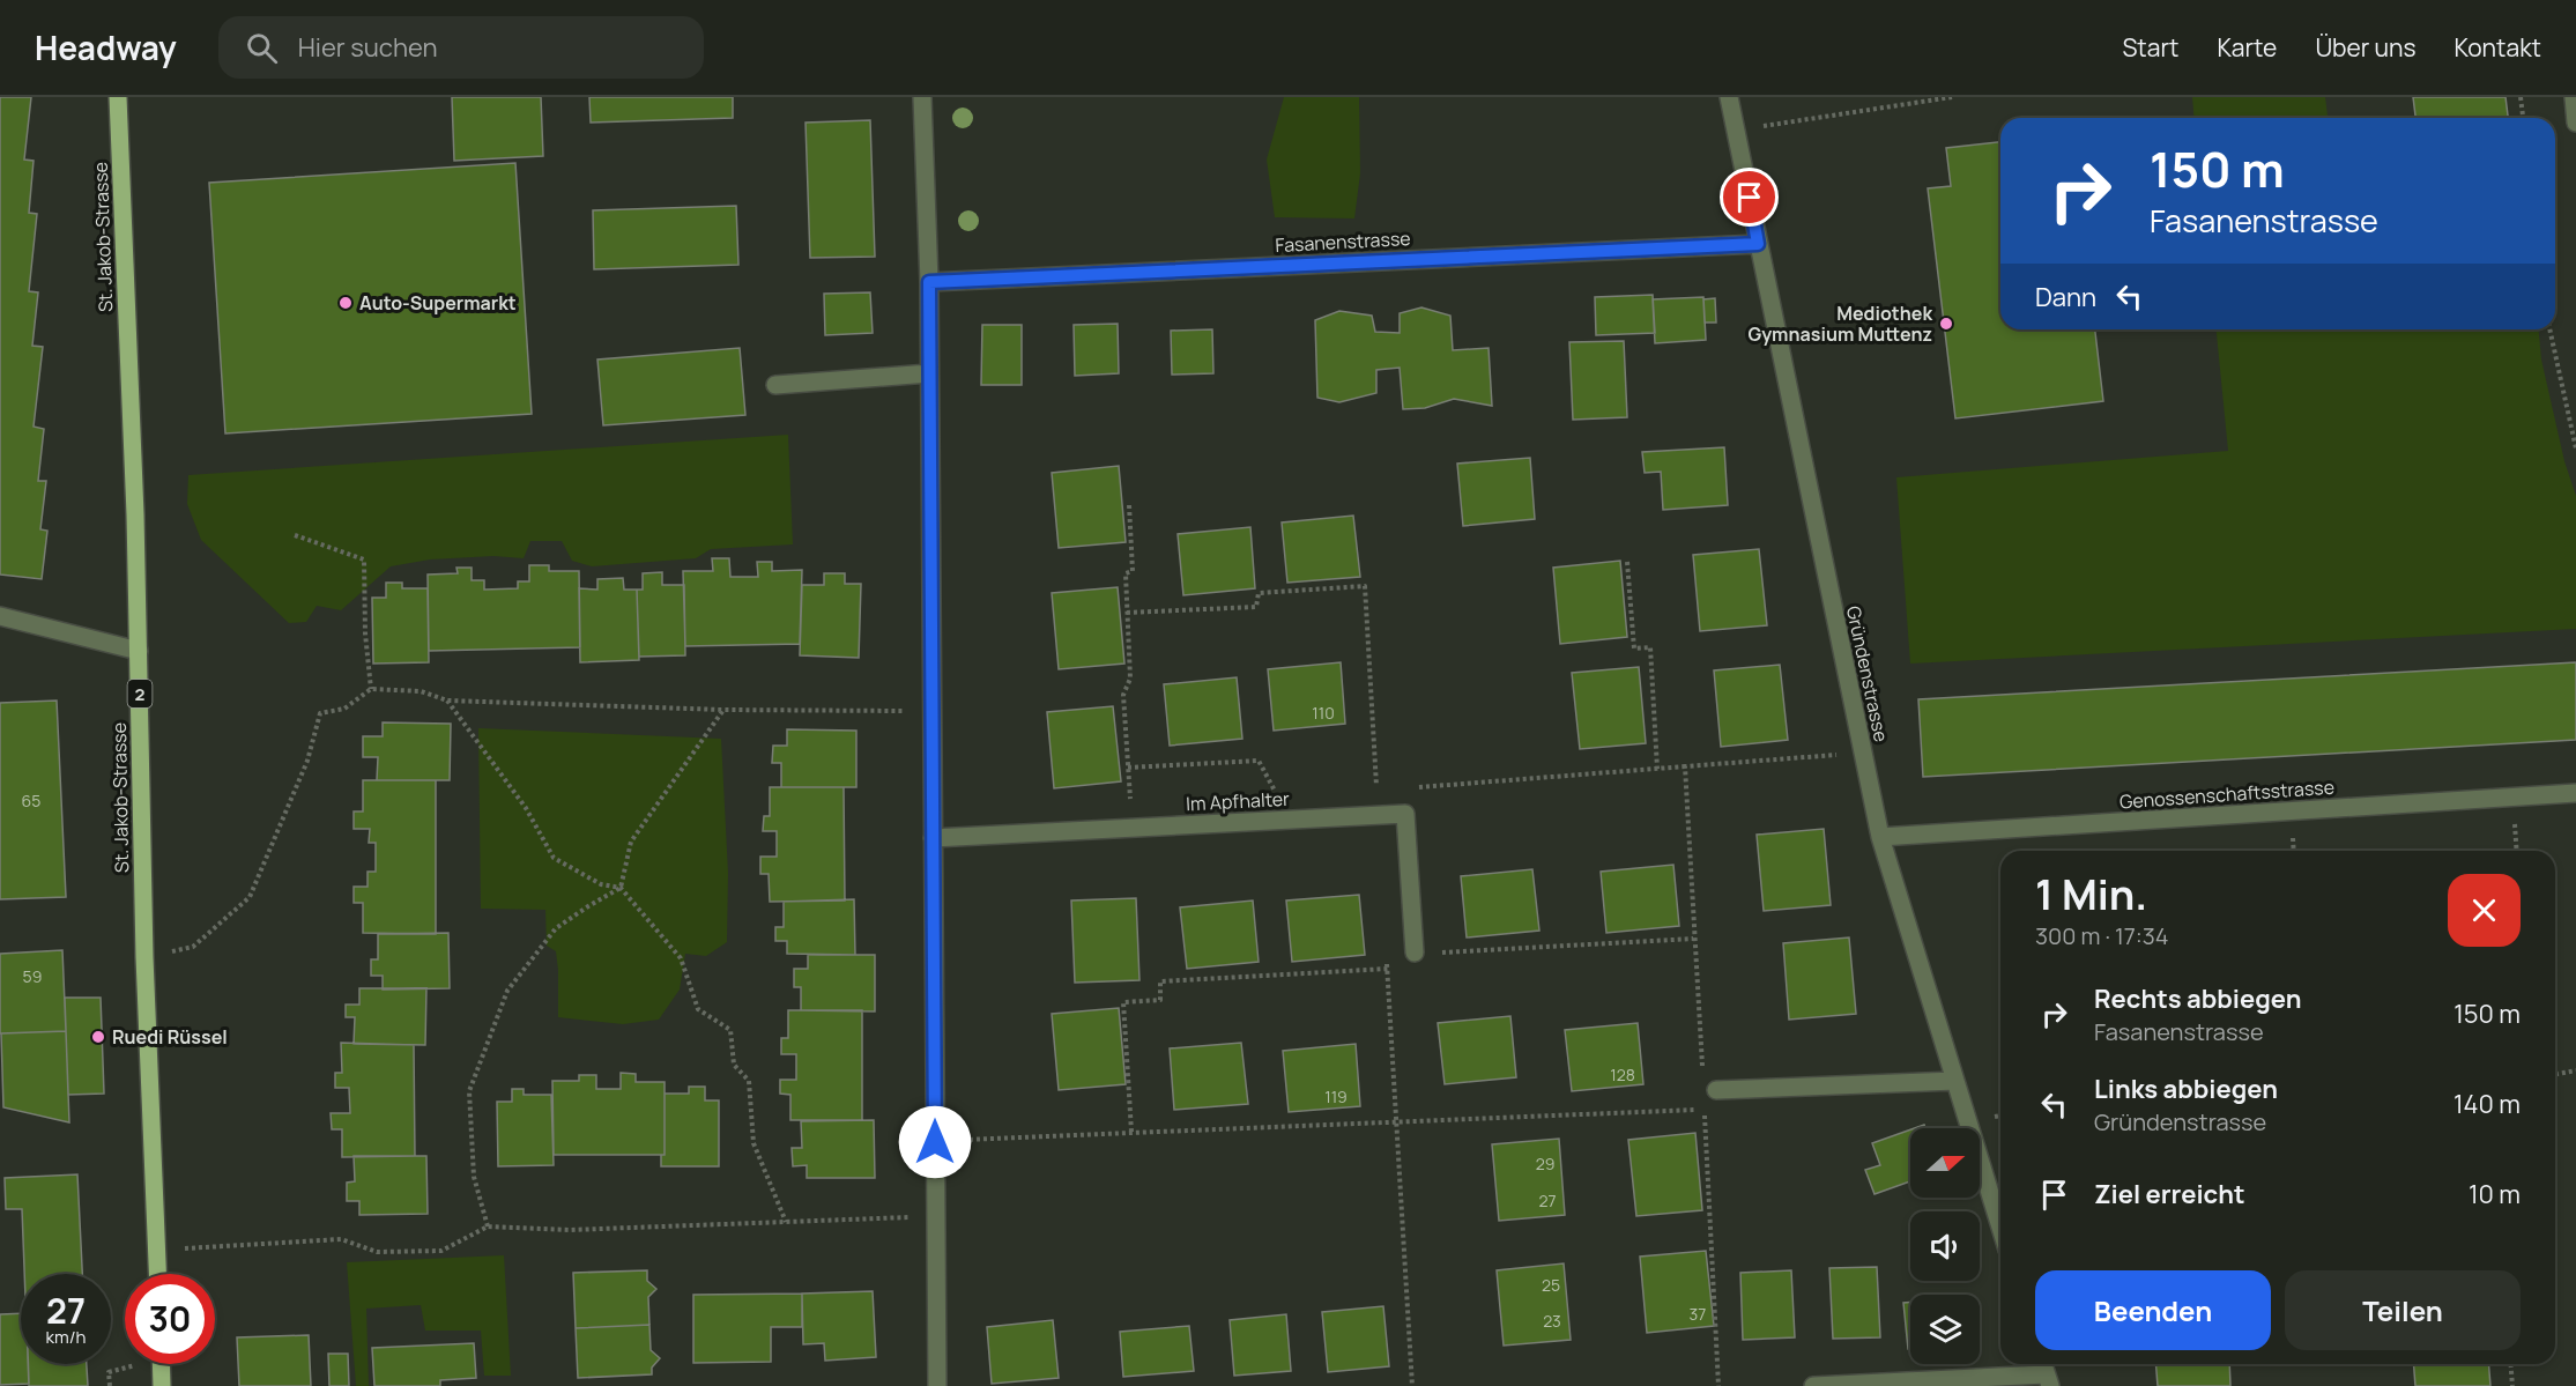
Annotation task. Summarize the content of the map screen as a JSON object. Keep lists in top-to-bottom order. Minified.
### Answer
{"streets":{"main road":["St. Jakob-Strasse","2"],"street":["Fasanenstrasse","Gründenstrasse","Genossenschaftsstrasse","Im Apfhalter"]},"crossings":[["Fasanenstrasse","Gründenstrasse"],["Gründenstrasse","Genossenschaftsstrasse"]],"places":["Auto-Supermarkt","Mediothek Gymnasium Muttenz","Ruedi Rüssel"],"house_numbers":["110","65","59","128","119","29","27","25","37","23"],"north":"right","page":{"header":"Headway","search":"Hier suchen","nav":["Start","Karte","Über uns","Kontakt"],"turn":["150 m","Fasanenstrasse"],"then":"Dann","heading":["1 Min.","300 m · 17:34"],"list":[{"name":"Rechts abbiegen","note":"Fasanenstrasse","value":"150 m"},{"name":"Links abbiegen","note":"Gründenstrasse","value":"140 m"},{"name":"Ziel erreicht","value":"10 m"}],"buttons":["Beenden","Teilen"],"speed":"27 km/h","limit":"30"}}
